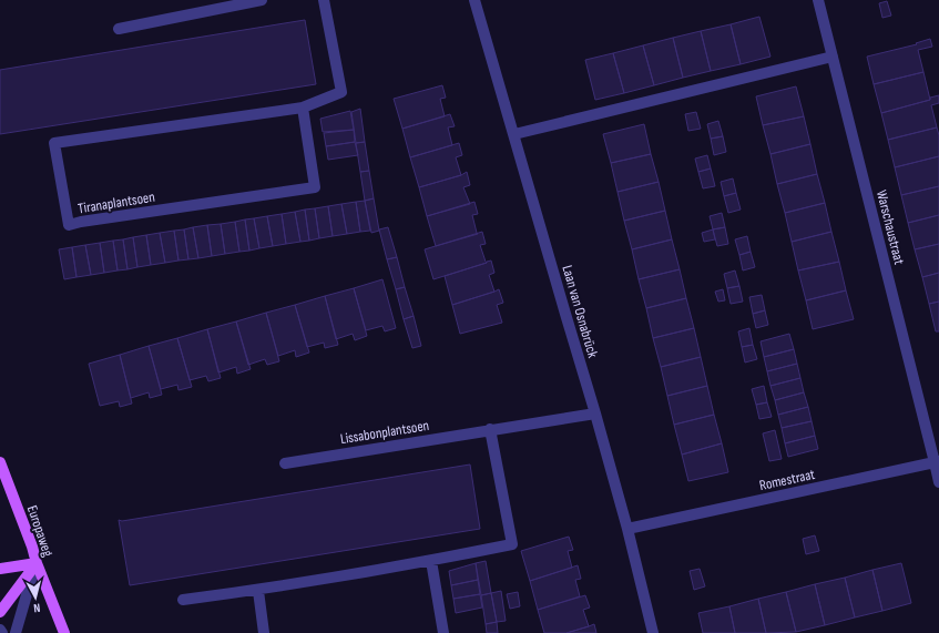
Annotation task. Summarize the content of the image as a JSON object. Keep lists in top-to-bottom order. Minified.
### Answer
{"streets":{"main road":["Europaweg"],"street":["Tiranaplantsoen","Warschaustraat","Laan van Osnabrück","Lissabonplantsoen","Romestraat"]},"crossings":[["Warschaustraat","Romestraat"],["Laan van Osnabrück","Lissabonplantsoen"],["Laan van Osnabrück","Romestraat"]],"north":"bottom"}
